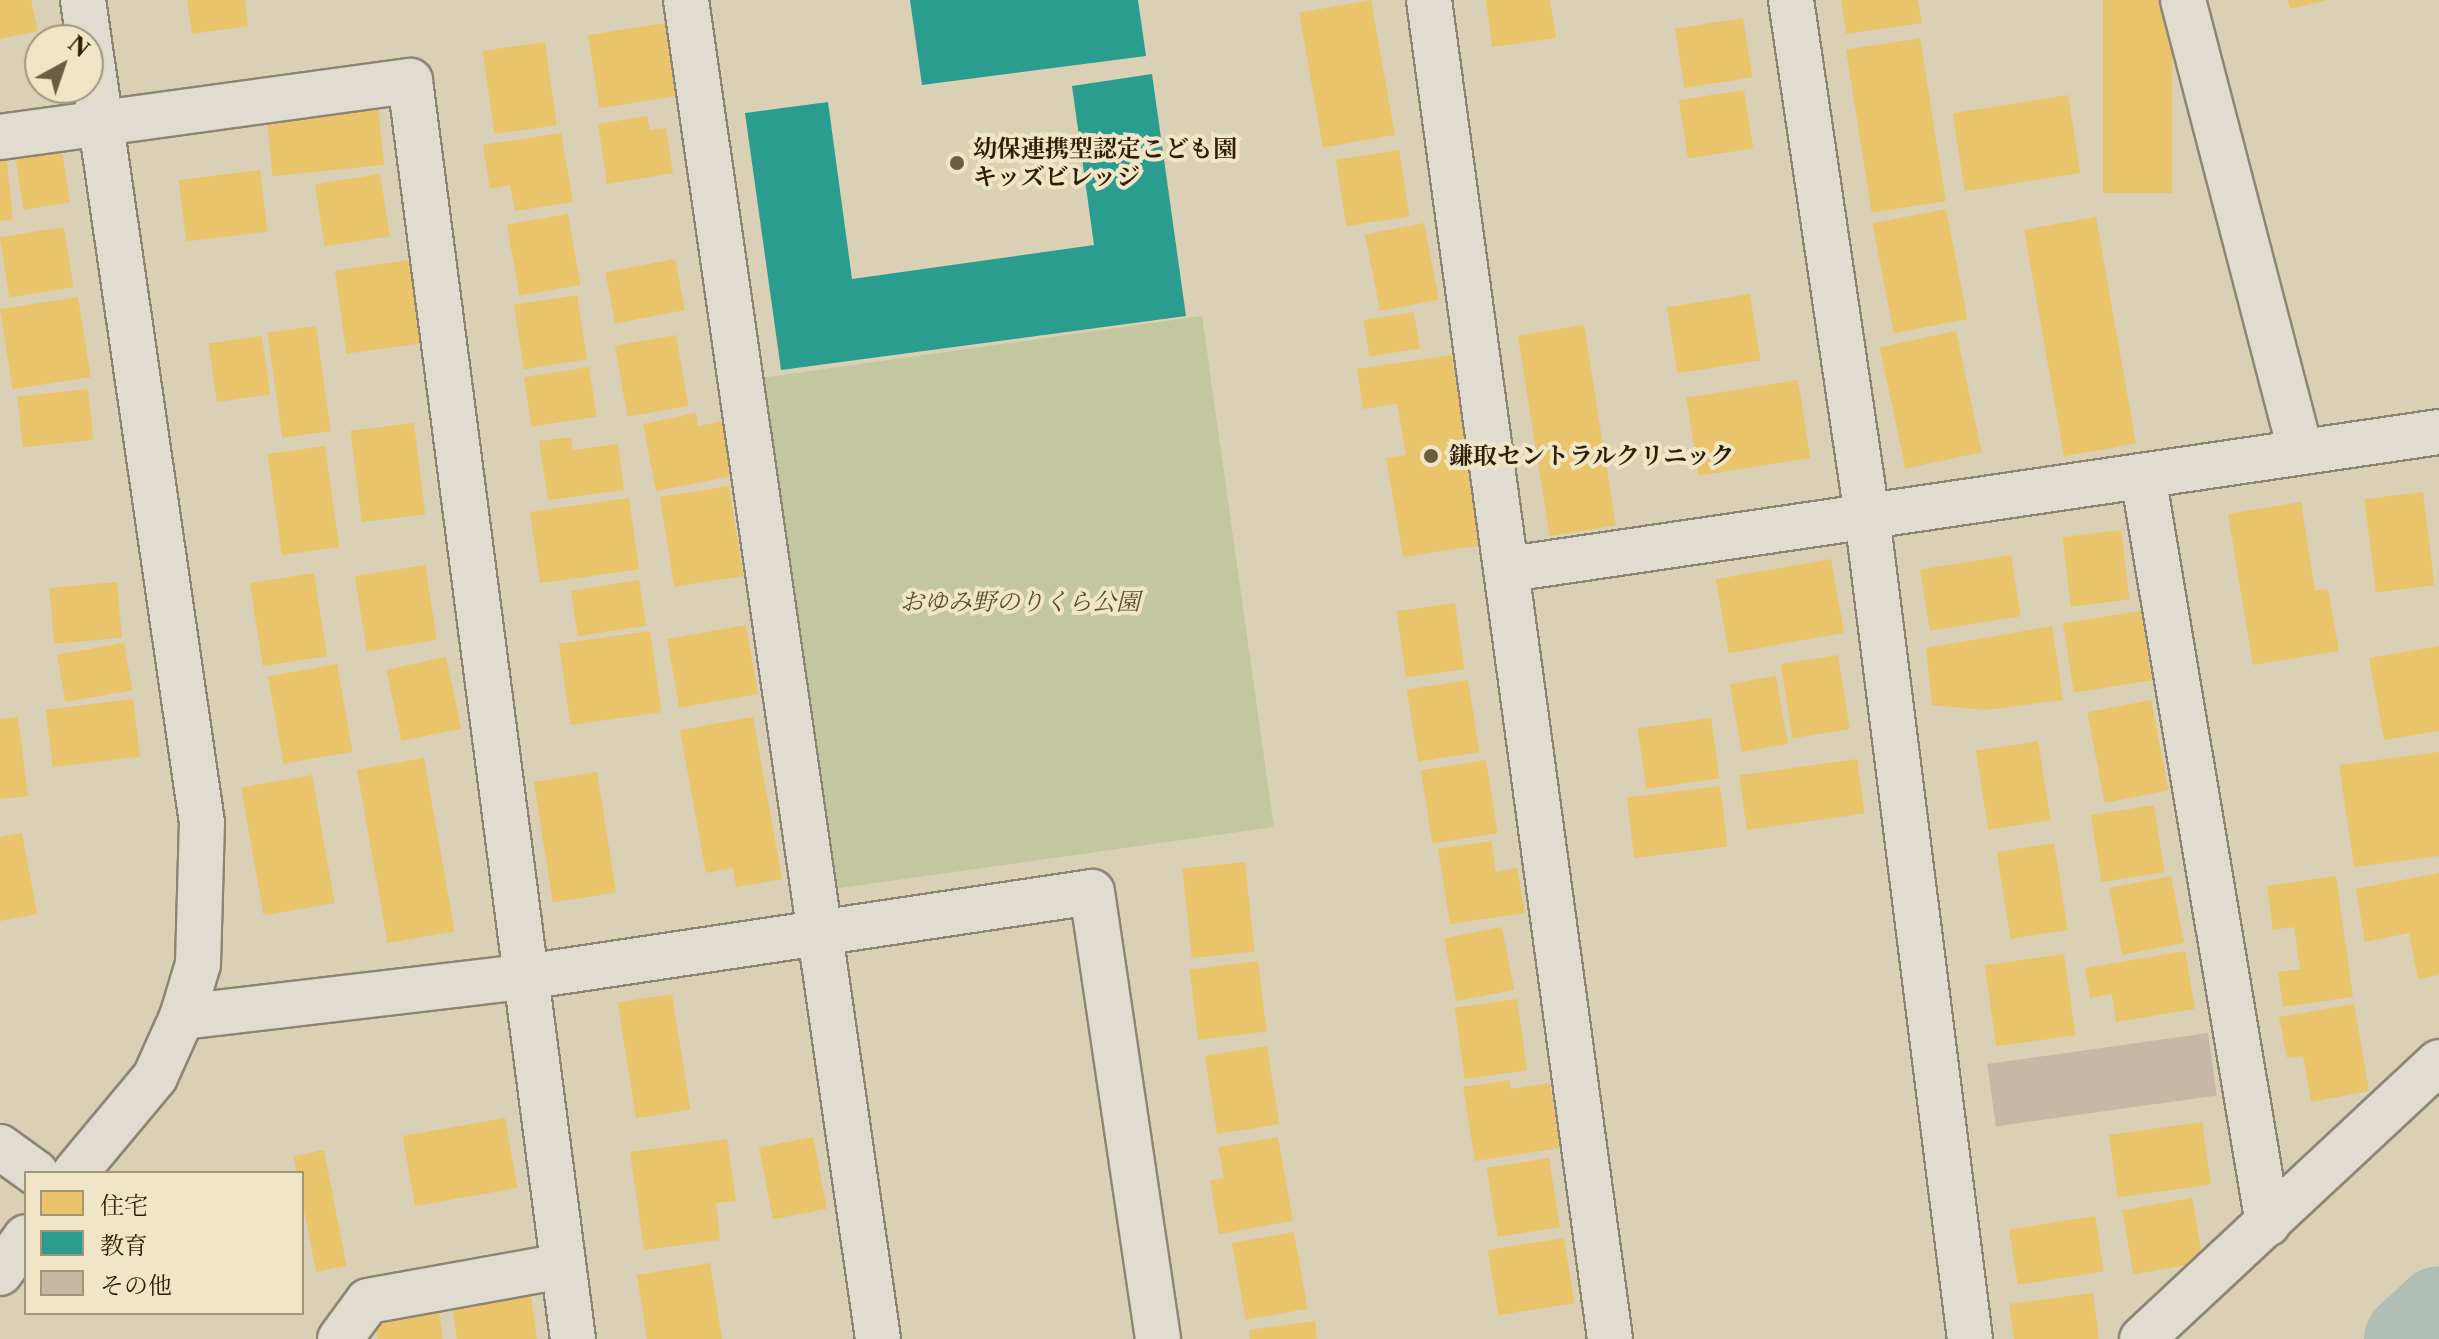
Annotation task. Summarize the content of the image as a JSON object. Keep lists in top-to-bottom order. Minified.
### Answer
{"parks":["おゆみ野のりくら公園"],"places":["幼保連携型認定こども園 キッズビレッジ","鎌取セントラルクリニック"],"legend":["住宅","教育","その他"],"north":"top right"}
